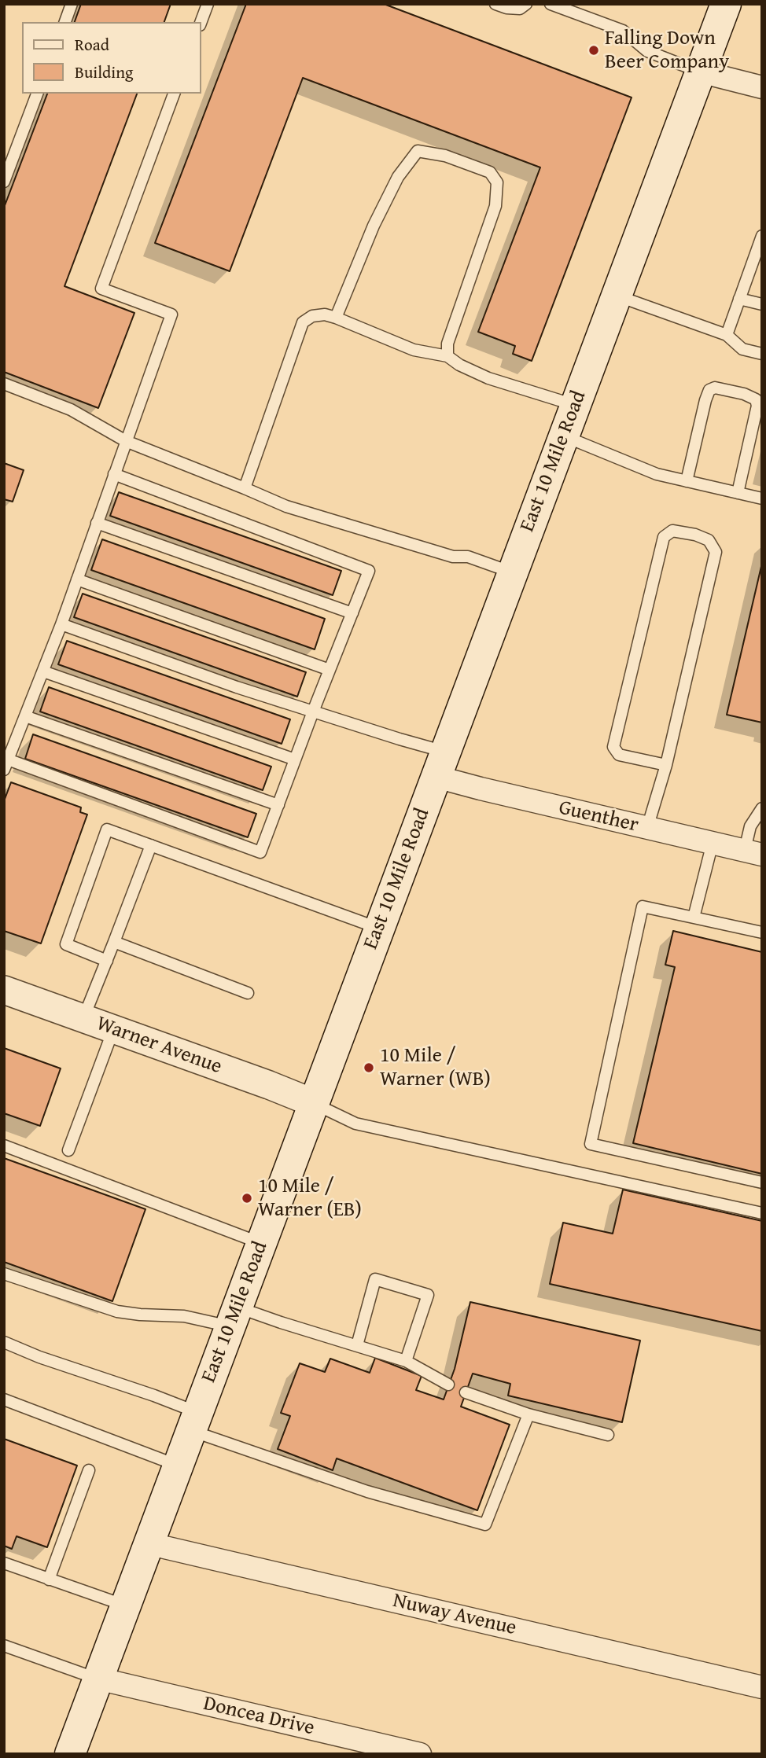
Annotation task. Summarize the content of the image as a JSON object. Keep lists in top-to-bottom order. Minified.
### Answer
{"streets":{"main road":["East 10 Mile Road"],"street":["Guenther","Warner Avenue","Nuway Avenue","Doncea Drive"]},"crossings":[["East 10 Mile Road","Guenther"],["East 10 Mile Road","Warner Avenue"],["East 10 Mile Road","Nuway Avenue"],["East 10 Mile Road","Doncea Drive"]],"places":["Falling Down Beer Company","10 Mile / Warner (WB)","10 Mile / Warner (EB)"],"legend":["Road","Building"]}
